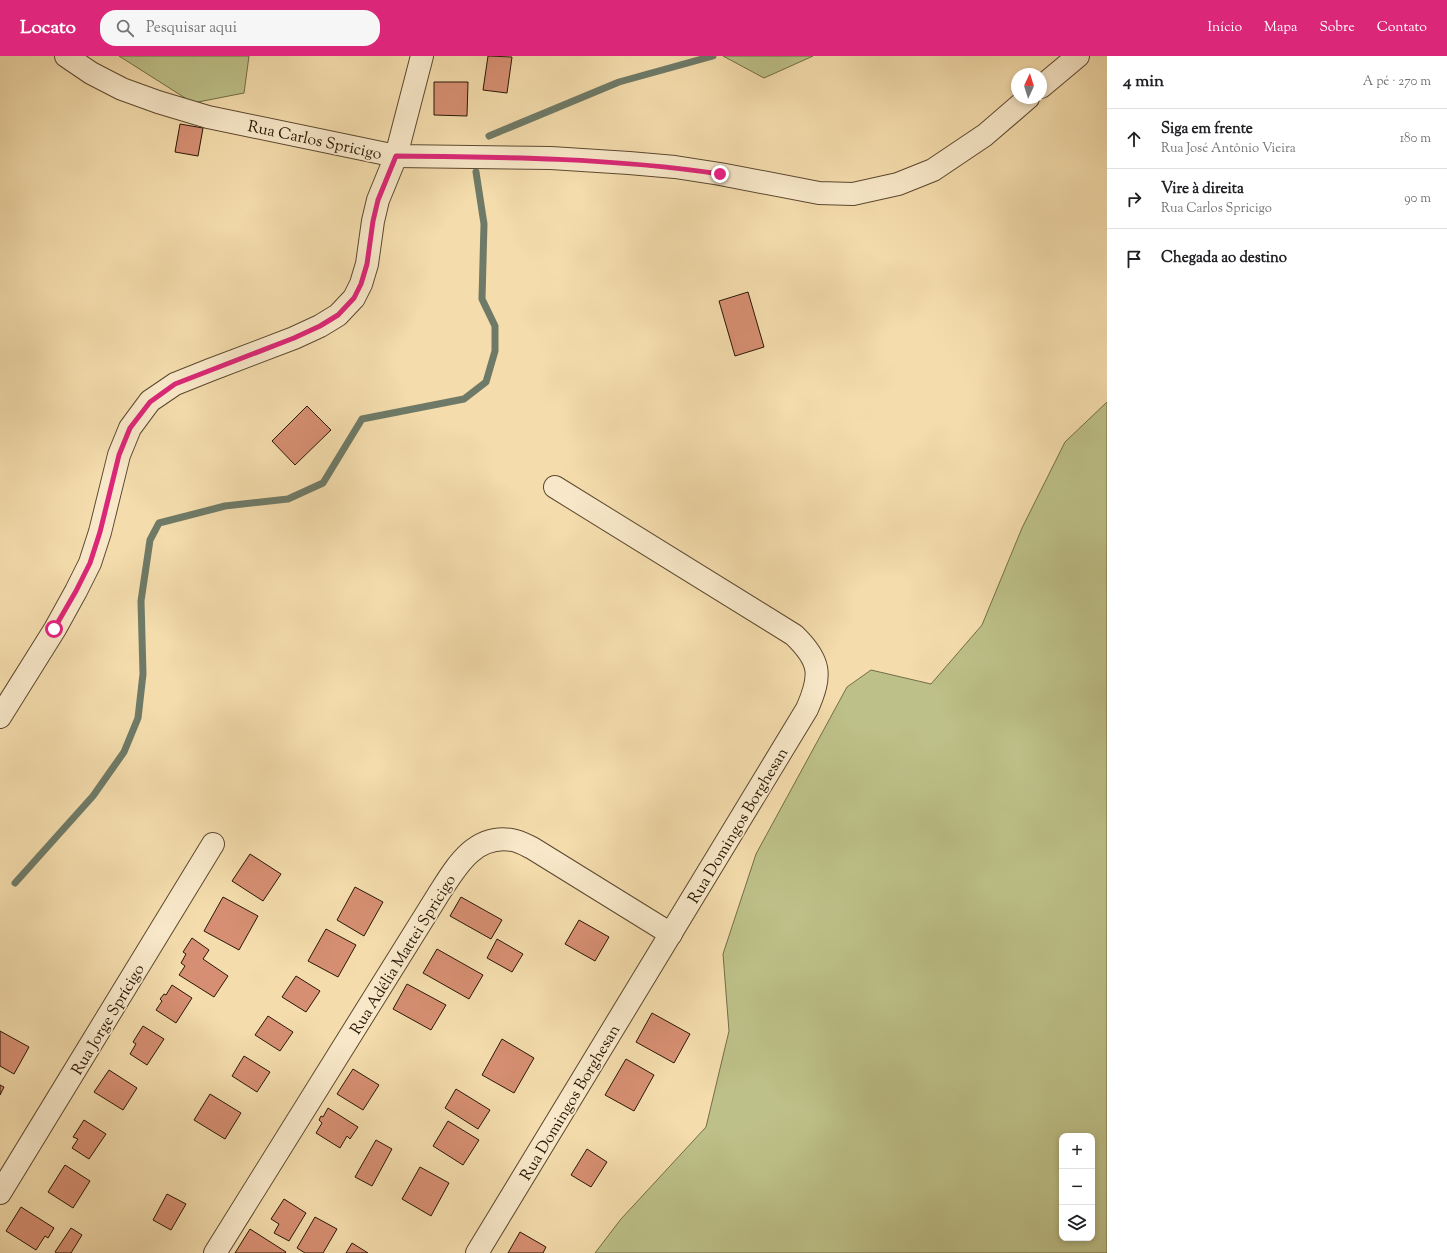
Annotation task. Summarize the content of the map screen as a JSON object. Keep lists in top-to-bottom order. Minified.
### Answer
{"streets":{"street":["Rua Carlos Spricigo","Rua Domingos Borghesan","Rua Adélia Mattei Spricigo","Rua Jorge Sprícigo"]},"crossings":[["Rua Domingos Borghesan","Rua Adélia Mattei Spricigo"]],"north":"top","page":{"header":"Locato","search":"Pesquisar aqui","nav":["Início","Mapa","Sobre","Contato"],"heading":["4 min","A pé · 270 m"],"list":[["Siga em frente","Rua José Antônio Vieira","180 m"],["Vire à direita","Rua Carlos Spricigo","90 m"],"Chegada ao destino"],"map_buttons":["+","−"]}}
